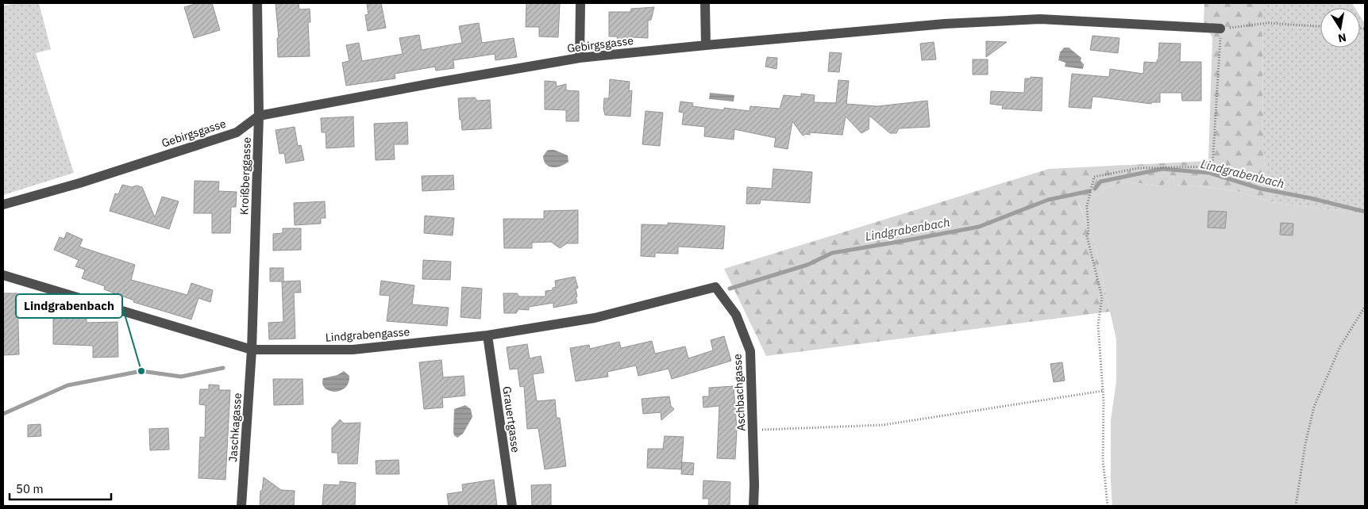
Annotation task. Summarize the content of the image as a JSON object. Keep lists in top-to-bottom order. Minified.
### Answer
{"streets":{"street":["Gebirgsgasse","Kroißberggasse","Lindgrabengasse","Aschbachgasse","Grauertgasse","Jaschkagasse"]},"crossings":[["Gebirgsgasse","Kroißberggasse"],["Kroißberggasse","Lindgrabengasse"],["Kroißberggasse","Jaschkagasse"],["Lindgrabengasse","Aschbachgasse"],["Lindgrabengasse","Grauertgasse"],["Lindgrabengasse","Jaschkagasse"]],"water":["Lindgrabenbach"],"places":["Lindgrabenbach"],"scale_bar":"50 m","north":"bottom"}
